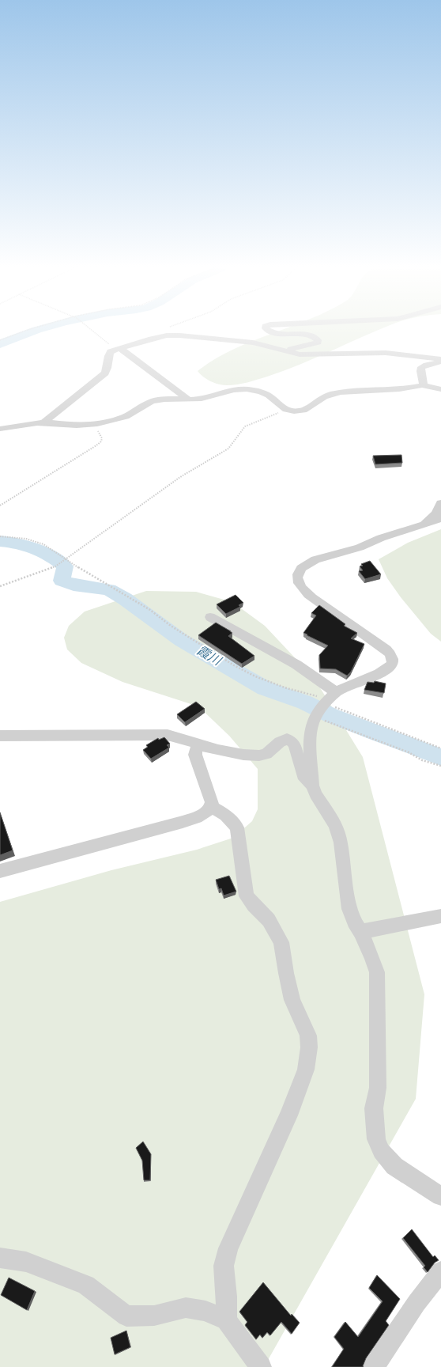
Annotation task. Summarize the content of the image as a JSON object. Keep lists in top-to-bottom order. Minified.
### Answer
{"water":["霞川"]}
